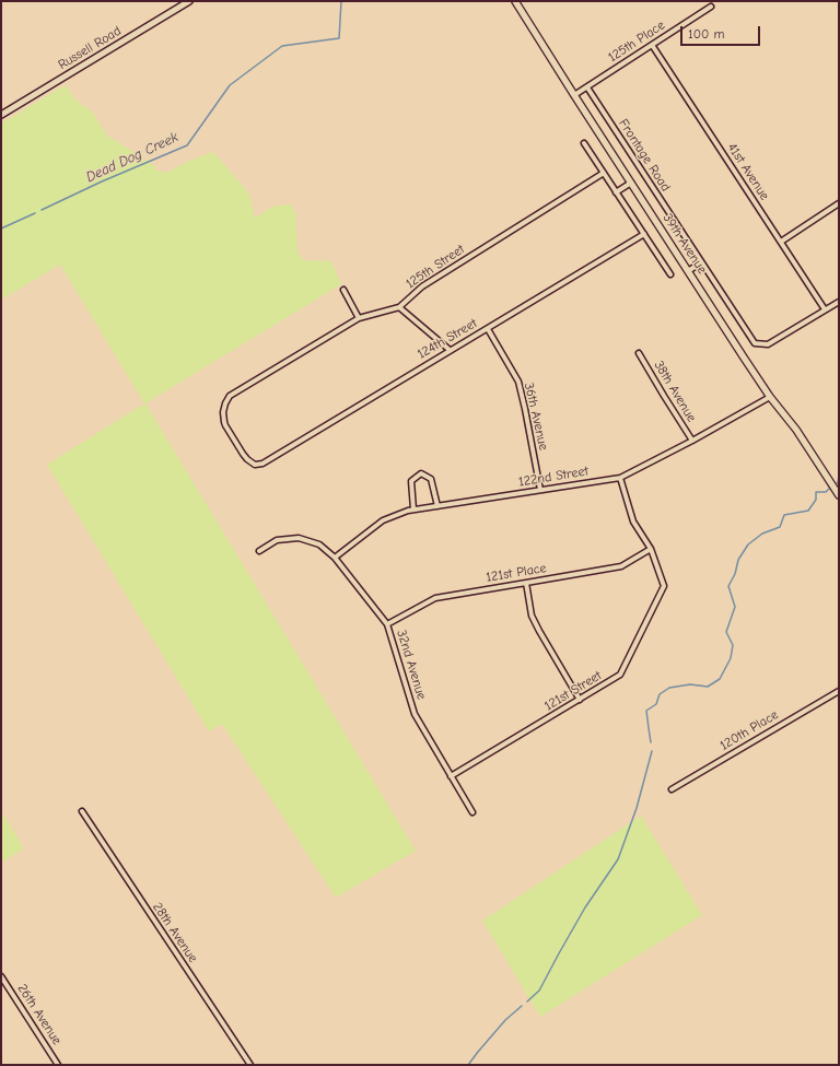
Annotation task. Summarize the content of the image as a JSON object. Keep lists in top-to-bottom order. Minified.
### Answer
{"streets":{"main road":["39th Avenue"],"street":["125th Place","Russell Road","Frontage Road","41st Avenue","125th Street","124th Street","38th Avenue","36th Avenue","122nd Street","121st Place","32nd Avenue","121st Street","120th Place","28th Avenue","26th Avenue"]},"crossings":[["125th Place","Frontage Road"],["125th Place","41st Avenue"],["125th Place","39th Avenue"],["Frontage Road","41st Avenue"],["39th Avenue","122nd Street"],["125th Street","124th Street"],["124th Street","36th Avenue"],["38th Avenue","122nd Street"],["36th Avenue","122nd Street"],["122nd Street","32nd Avenue"],["121st Place","32nd Avenue"],["121st Place","121st Street"],["32nd Avenue","121st Street"]],"water":["Dead Dog Creek"],"scale_bar":"100 m"}
